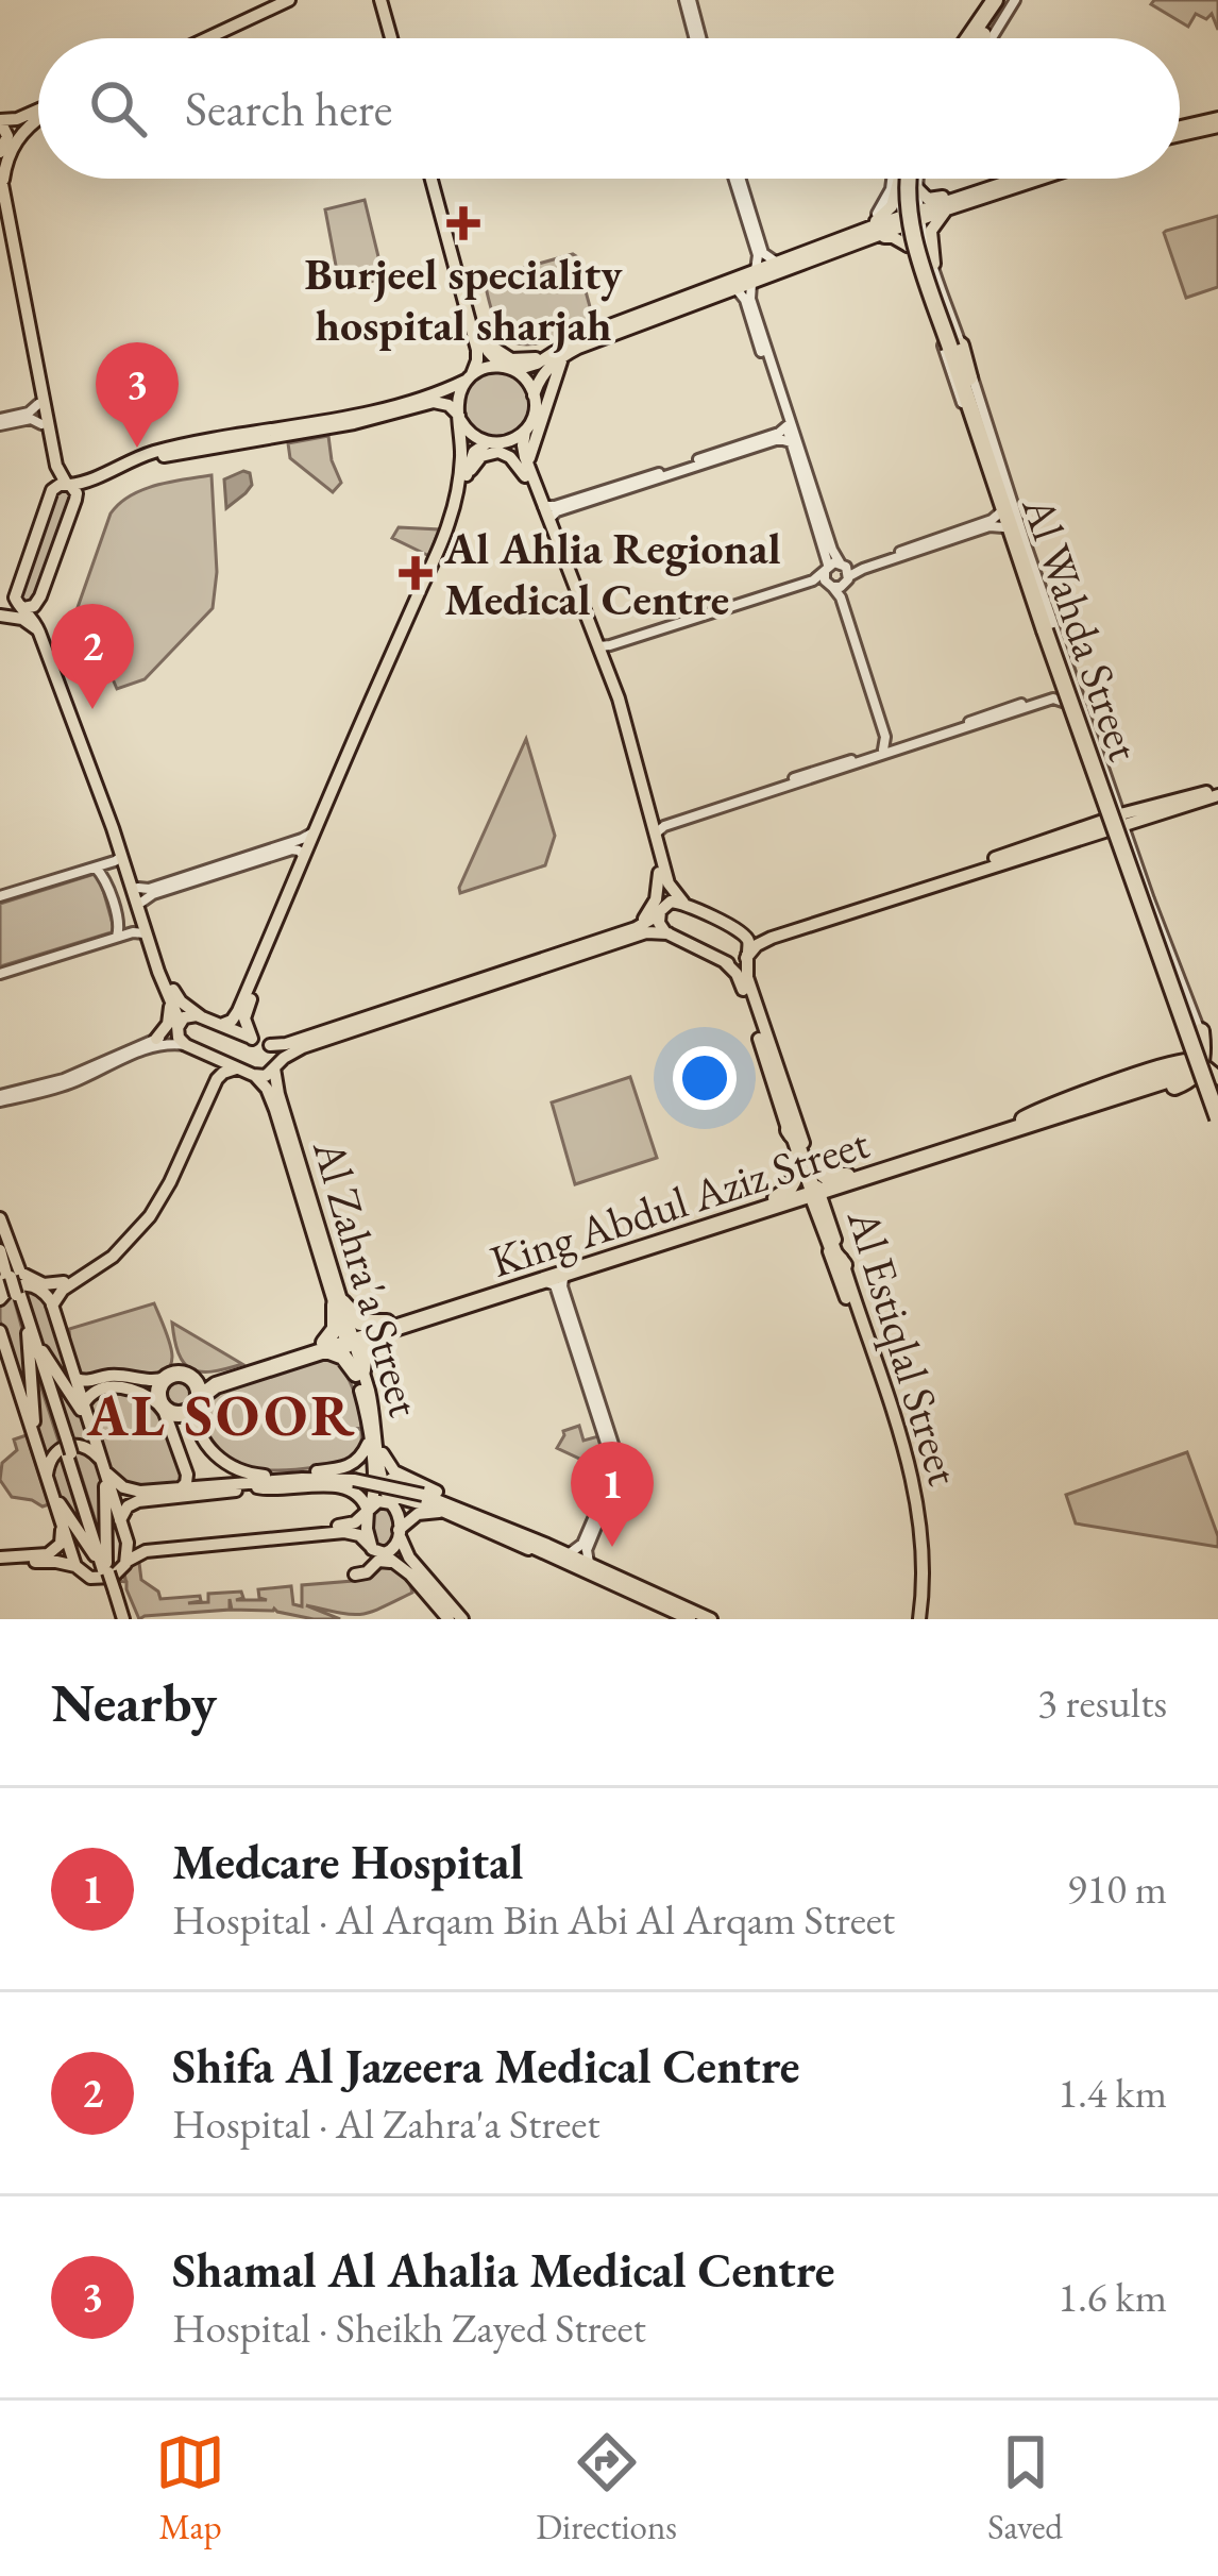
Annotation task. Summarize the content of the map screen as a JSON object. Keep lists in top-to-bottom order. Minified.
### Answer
{"streets":{"highway":["Al Wahda Street","King Abdul Aziz Street"],"main road":["Al Zahra'a Street","Al Estiqlal Street"]},"crossings":[["King Abdul Aziz Street","Al Zahra'a Street"],["King Abdul Aziz Street","Al Estiqlal Street"]],"districts":["AL SOOR"],"places":{"health":["Burjeel speciality hospital sharjah","Al Ahlia Regional Medical Centre"]},"page":{"search":"Search here","pins":["3","2","1"],"heading":["Nearby","3 results"],"list":[{"mark":"1","name":"Medcare Hospital","note":"Hospital · Al Arqam Bin Abi Al Arqam Street","value":"910 m"},{"mark":"2","name":"Shifa Al Jazeera Medical Centre","note":"Hospital · Al Zahra'a Street","value":"1.4 km"},{"mark":"3","name":"Shamal Al Ahalia Medical Centre","note":"Hospital · Sheikh Zayed Street","value":"1.6 km"}],"nav":["Map","Directions","Saved"]}}
